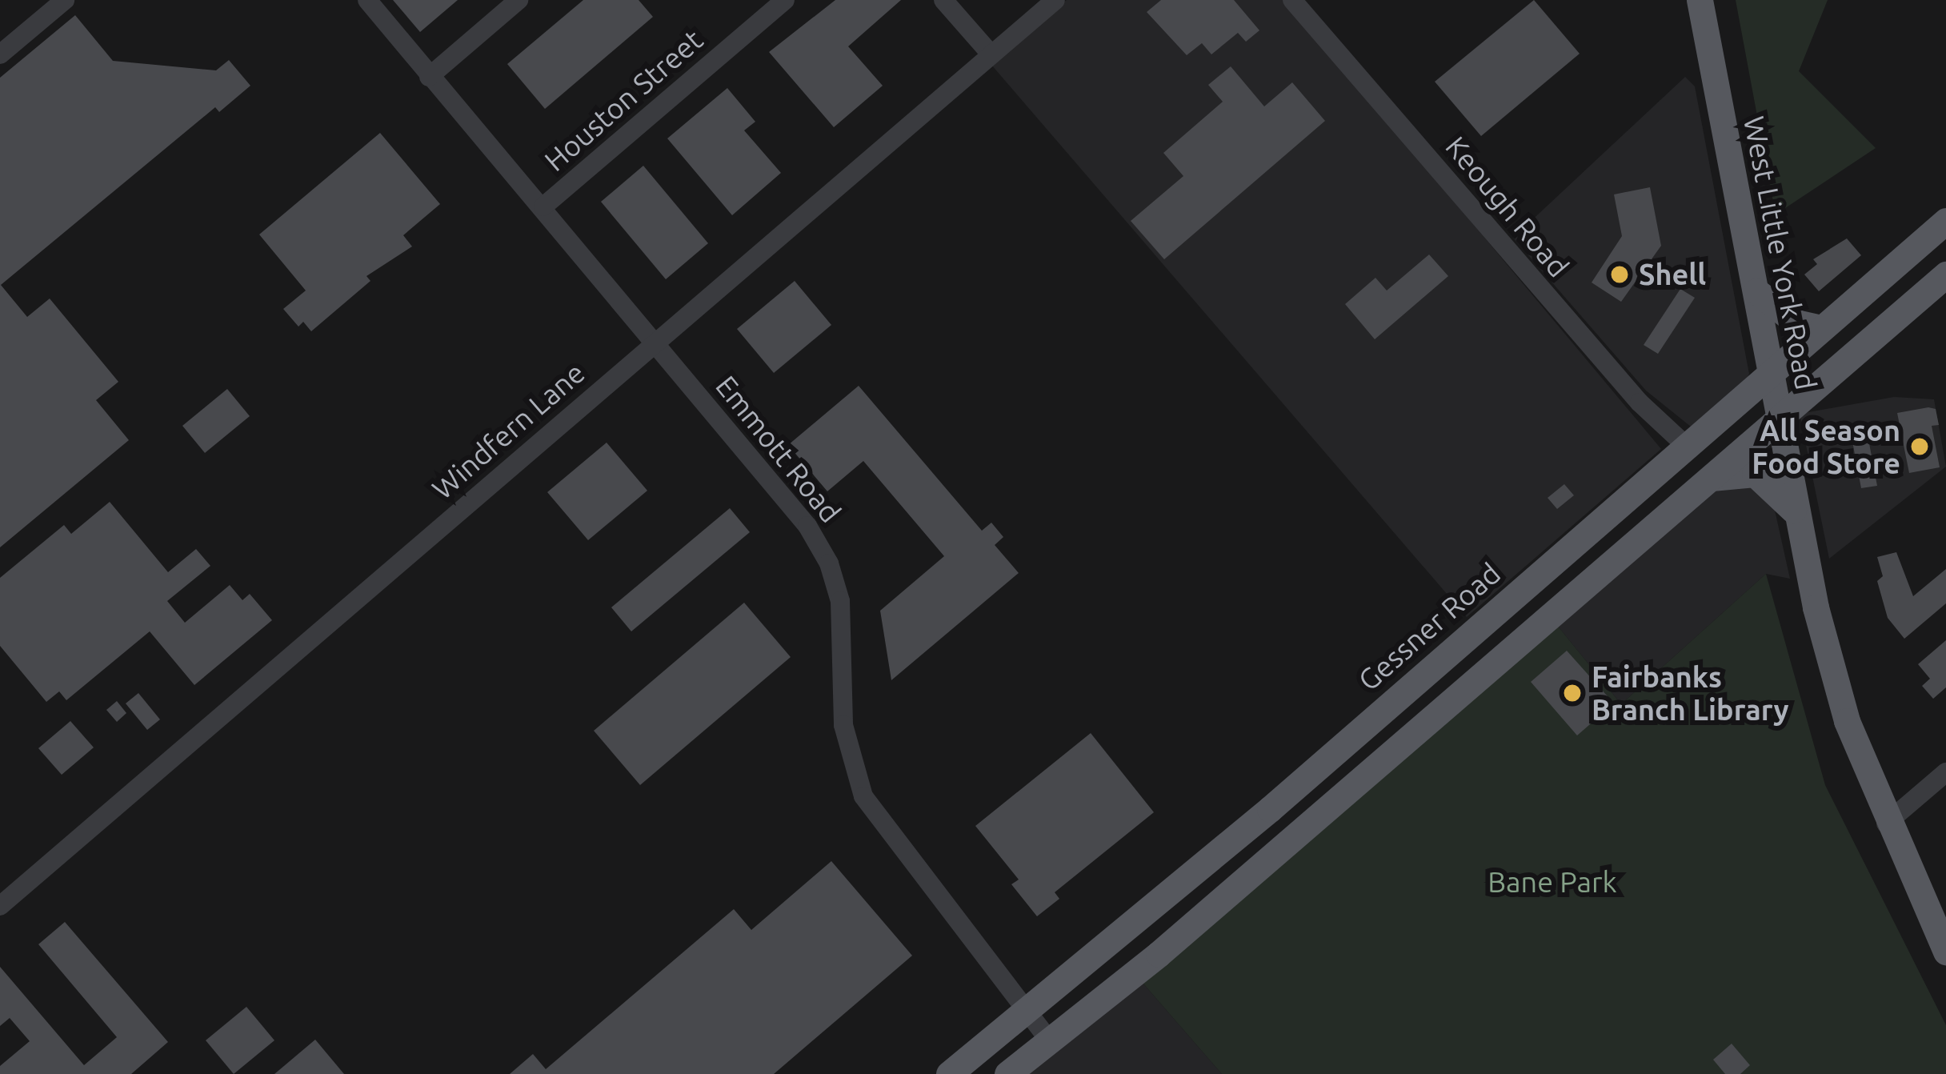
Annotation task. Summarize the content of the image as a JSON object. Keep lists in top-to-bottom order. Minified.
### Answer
{"streets":{"main road":["West Little York Road","Gessner Road"],"street":["Houston Street","Keough Road","Windfern Lane","Emmott Road"]},"crossings":[["Houston Street","Emmott Road"],["Keough Road","Gessner Road"],["West Little York Road","Gessner Road"],["Windfern Lane","Emmott Road"],["Emmott Road","Gessner Road"]],"parks":["Bane Park"],"places":["Shell","All Season Food Store","Fairbanks Branch Library"]}
